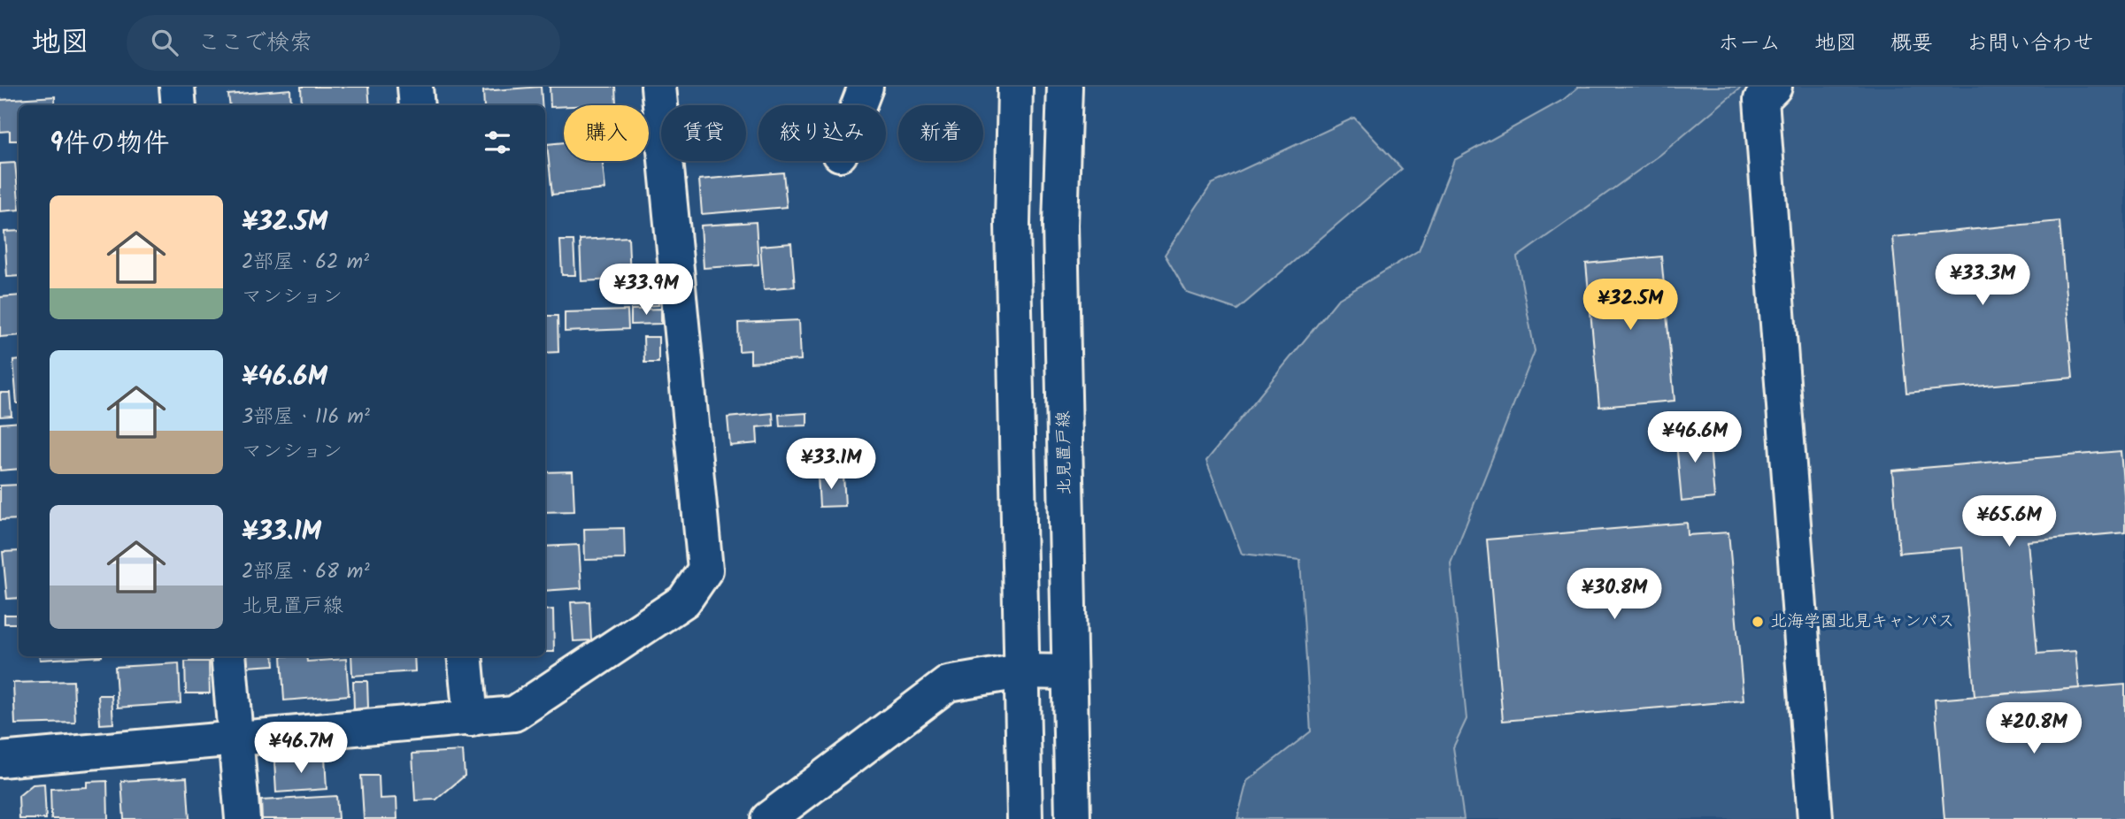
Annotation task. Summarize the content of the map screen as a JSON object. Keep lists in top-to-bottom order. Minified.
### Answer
{"streets":{"street":["北見置戸線"]},"places":["北海学園北見キャンパス"],"page":{"header":"地図","search":"ここで検索","nav":["ホーム","地図","概要","お問い合わせ"],"chip":["購入","賃貸","絞り込み","新着"],"heading":"9件の物件","list":[{"name":"¥32.5M","note":"2部屋 · 62 m² · マンション"},{"name":"¥46.6M","note":"3部屋 · 116 m² · マンション"},{"name":"¥33.1M","note":"2部屋 · 68 m² · 北見置戸線"}],"price":["¥33.3M","¥33.9M","¥32.5M","¥46.6M","¥33.1M","¥65.6M","¥30.8M","¥20.8M","¥46.7M"]}}
